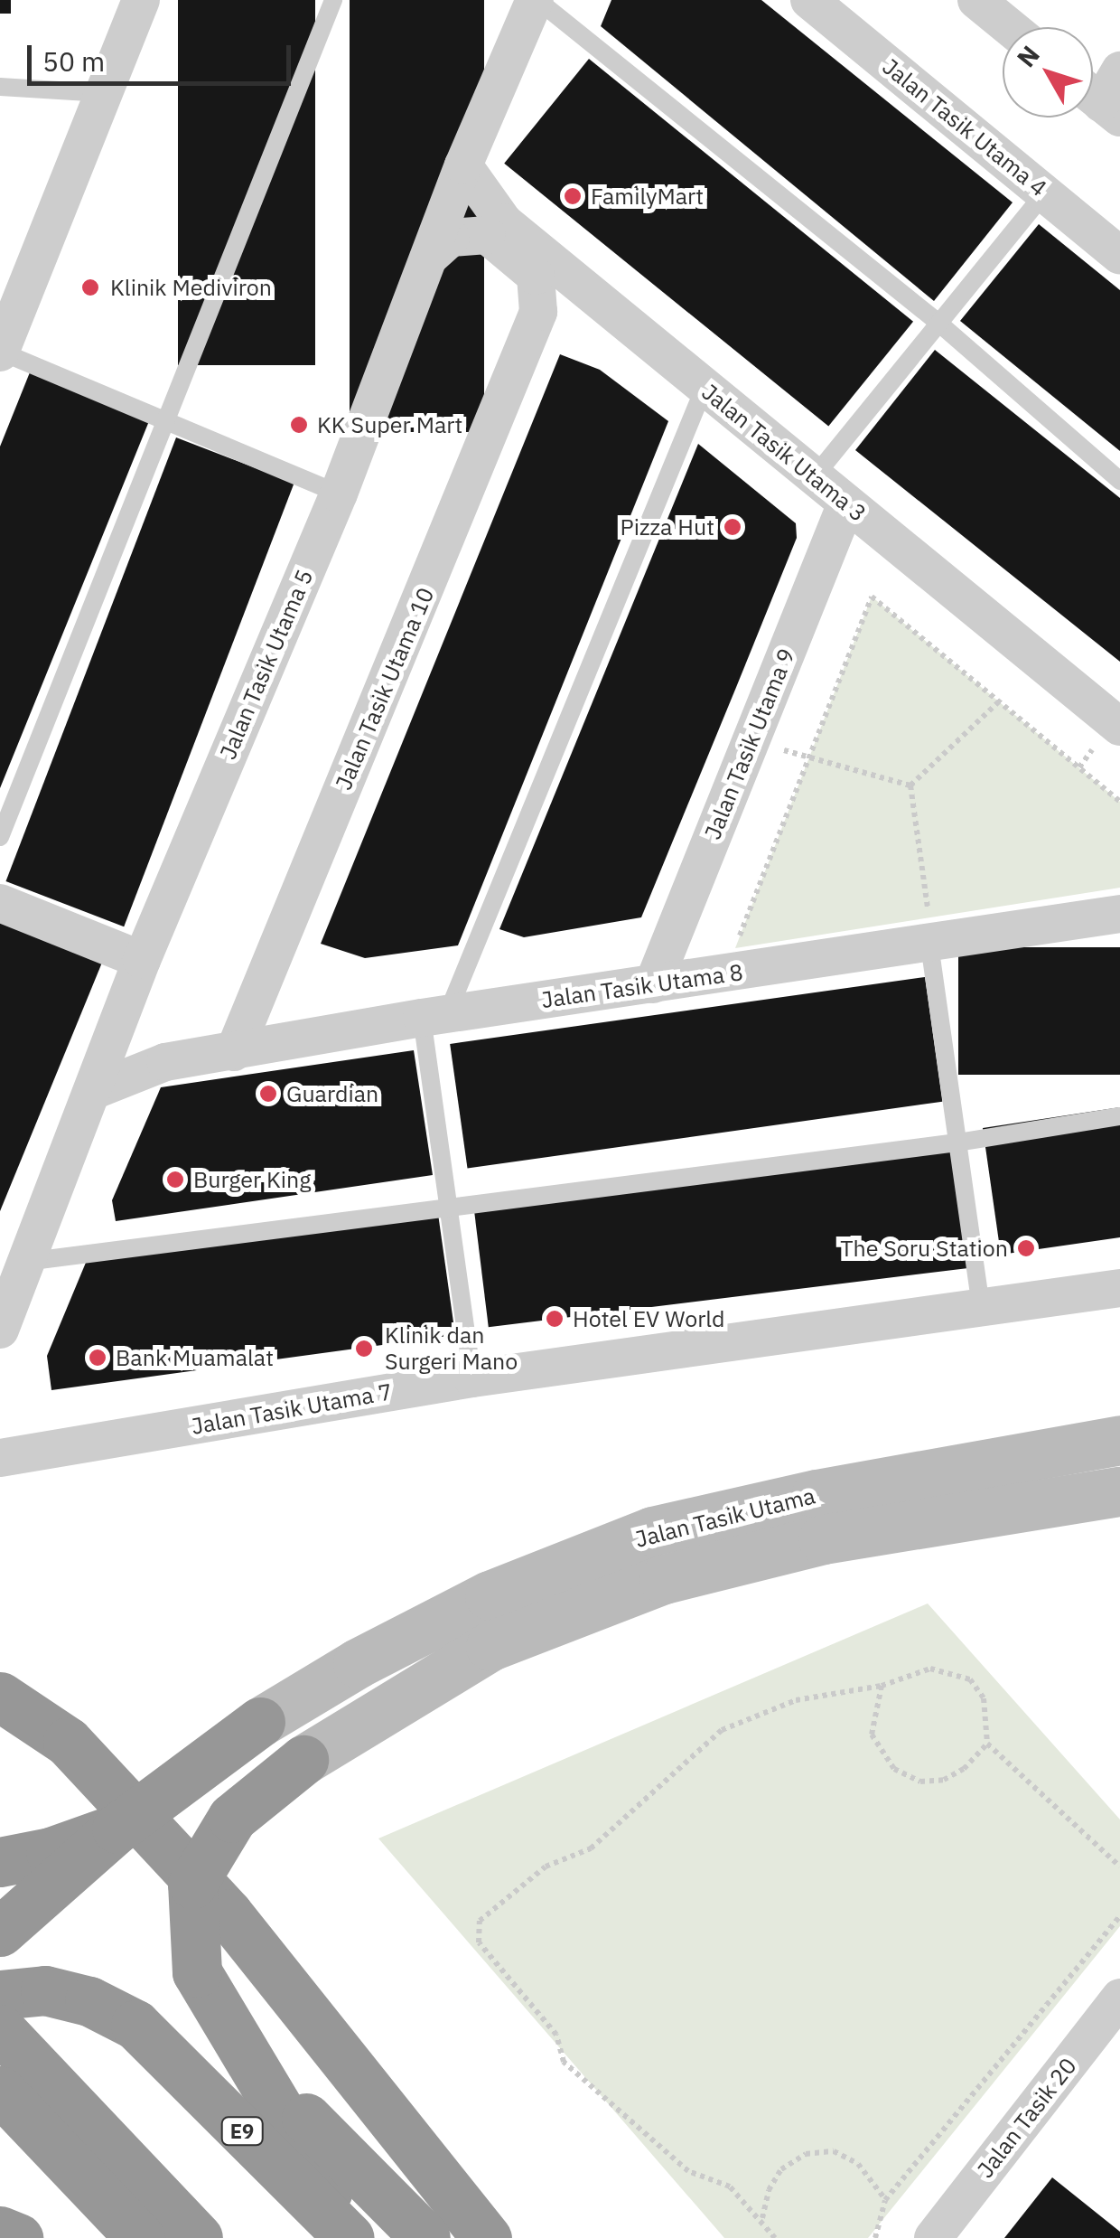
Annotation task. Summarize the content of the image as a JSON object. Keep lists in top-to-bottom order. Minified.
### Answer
{"streets":{"highway":["E9"],"street":["Jalan Tasik Utama 4","Jalan Tasik Utama 3","Jalan Tasik Utama 5","Jalan Tasik Utama 10","Jalan Tasik Utama 9","Jalan Tasik Utama 8","Jalan Tasik Utama 7","Jalan Tasik Utama","Jalan Tasik 20"]},"crossings":[["Jalan Tasik Utama 3","Jalan Tasik Utama 5"],["Jalan Tasik Utama 3","Jalan Tasik Utama 9"],["Jalan Tasik Utama 5","Jalan Tasik Utama 10"],["Jalan Tasik Utama 5","Jalan Tasik Utama 8"],["Jalan Tasik Utama 10","Jalan Tasik Utama 8"],["Jalan Tasik Utama 9","Jalan Tasik Utama 8"]],"places":["FamilyMart","Klinik Mediviron","KK Super Mart","Pizza Hut","Guardian","Burger King","The Soru Station","Hotel EV World","Klinik dan Surgeri Mano","Bank Muamalat"],"scale_bar":"50 m","north":"top left"}
